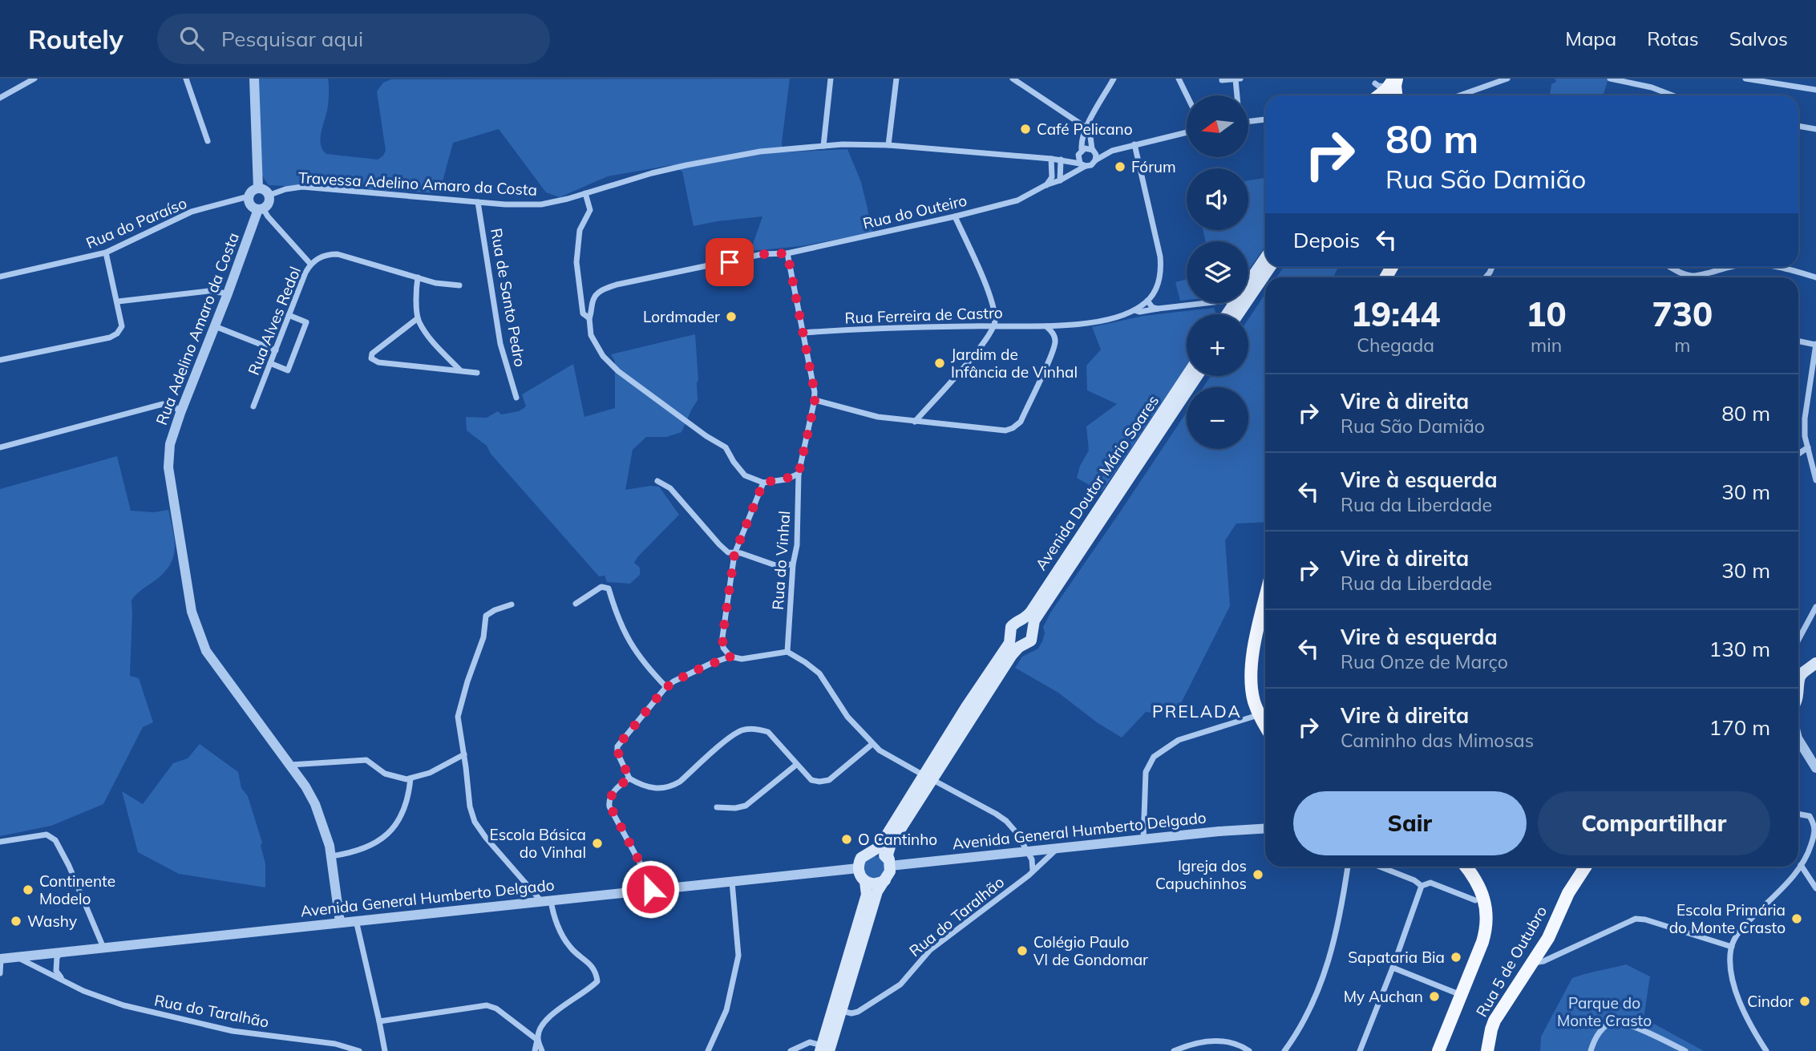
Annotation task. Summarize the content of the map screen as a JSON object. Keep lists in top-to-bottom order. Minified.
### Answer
{"streets":{"main road":["Avenida Doutor Mário Soares","Rua 5 de Outubro"],"street":["Travessa Adelino Amaro da Costa","Rua do Outeiro","Rua do Paraíso","Rua de Santo Pedro","Rua Ferreira de Castro","Rua Alves Redol","Rua Adelino Amaro da Costa","Rua do Vinhal","Avenida General Humberto Delgado","Rua do Taralhão"]},"crossings":[["Travessa Adelino Amaro da Costa","Rua do Outeiro"],["Travessa Adelino Amaro da Costa","Rua do Paraíso"],["Travessa Adelino Amaro da Costa","Rua de Santo Pedro"],["Travessa Adelino Amaro da Costa","Rua Adelino Amaro da Costa"],["Rua do Outeiro","Rua do Vinhal"],["Rua do Paraíso","Rua Adelino Amaro da Costa"],["Rua Ferreira de Castro","Rua do Vinhal"],["Rua Adelino Amaro da Costa","Avenida General Humberto Delgado"],["Avenida Doutor Mário Soares","Avenida General Humberto Delgado"],["Avenida General Humberto Delgado","Rua do Taralhão"]],"districts":["PRELADA"],"parks":["Parque do Monte Crasto"],"places":["Café Pelicano","Fórum","Lordmader","Jardim de Infância de Vinhal","O Cantinho","Escola Básica do Vinhal","Igreja dos Capuchinhos","Continente Modelo","Escola Primária do Monte Crasto","Washy","Colégio Paulo VI de Gondomar","Sapataria Bia","My Auchan","Cindor"],"north":"left","page":{"header":"Routely","search":"Pesquisar aqui","nav":["Mapa","Rotas","Salvos"],"map_buttons":["+","−"],"turn":["80 m","Rua São Damião"],"then":"Depois","eta":["19:44","Chegada","10","min","730","m"],"list":[{"name":"Vire à direita","note":"Rua São Damião","value":"80 m"},{"name":"Vire à esquerda","note":"Rua da Liberdade","value":"30 m"},{"name":"Vire à direita","note":"Rua da Liberdade","value":"30 m"},{"name":"Vire à esquerda","note":"Rua Onze de Março","value":"130 m"},{"name":"Vire à direita","note":"Caminho das Mimosas","value":"170 m"}],"buttons":["Sair","Compartilhar"]}}
